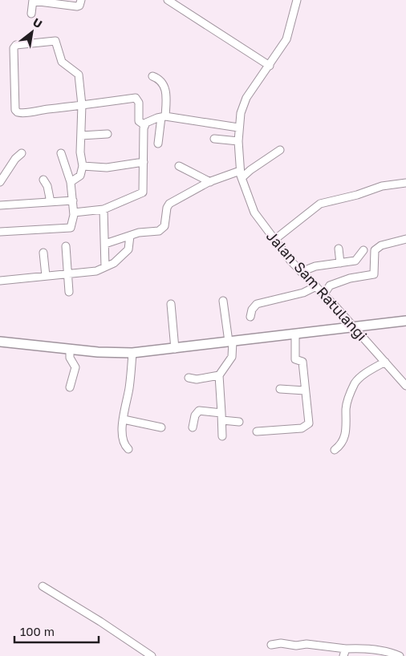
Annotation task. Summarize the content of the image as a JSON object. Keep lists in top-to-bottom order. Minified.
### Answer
{"streets":{"street":["Jalan Sam Ratulangi"]},"scale_bar":"100 m","north":"top right"}
